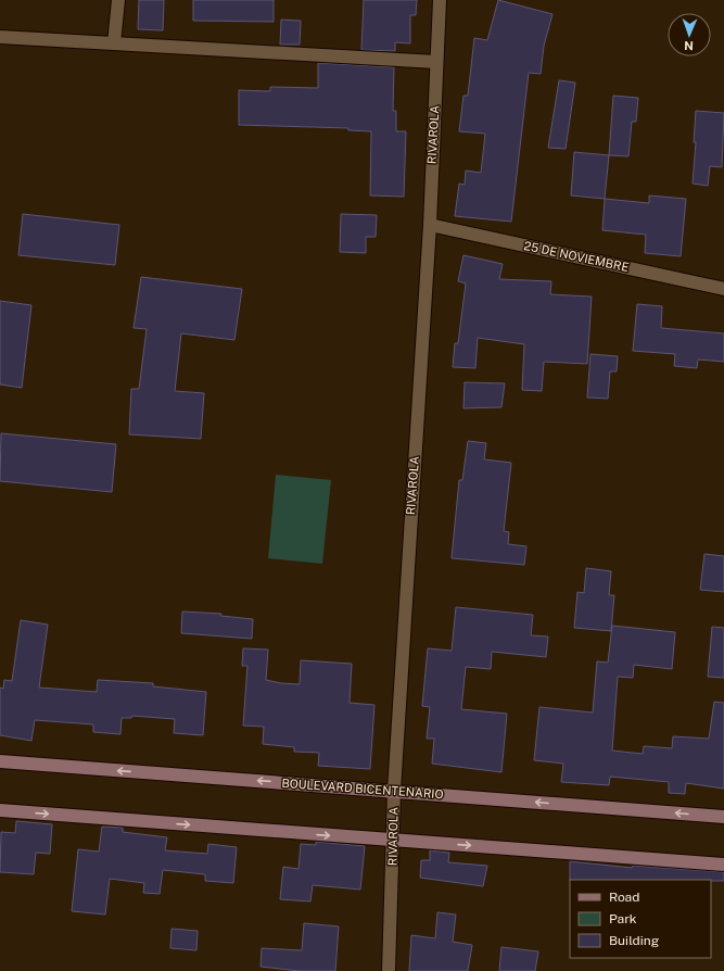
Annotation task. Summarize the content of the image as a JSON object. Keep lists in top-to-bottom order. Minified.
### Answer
{"streets":{"street":["RIVAROLA","25 DE NOVIEMBRE","BOULEVARD BICENTENARIO"]},"crossings":[["RIVAROLA","25 DE NOVIEMBRE"],["RIVAROLA","BOULEVARD BICENTENARIO"]],"legend":["Road","Park","Building"],"north":"bottom"}
